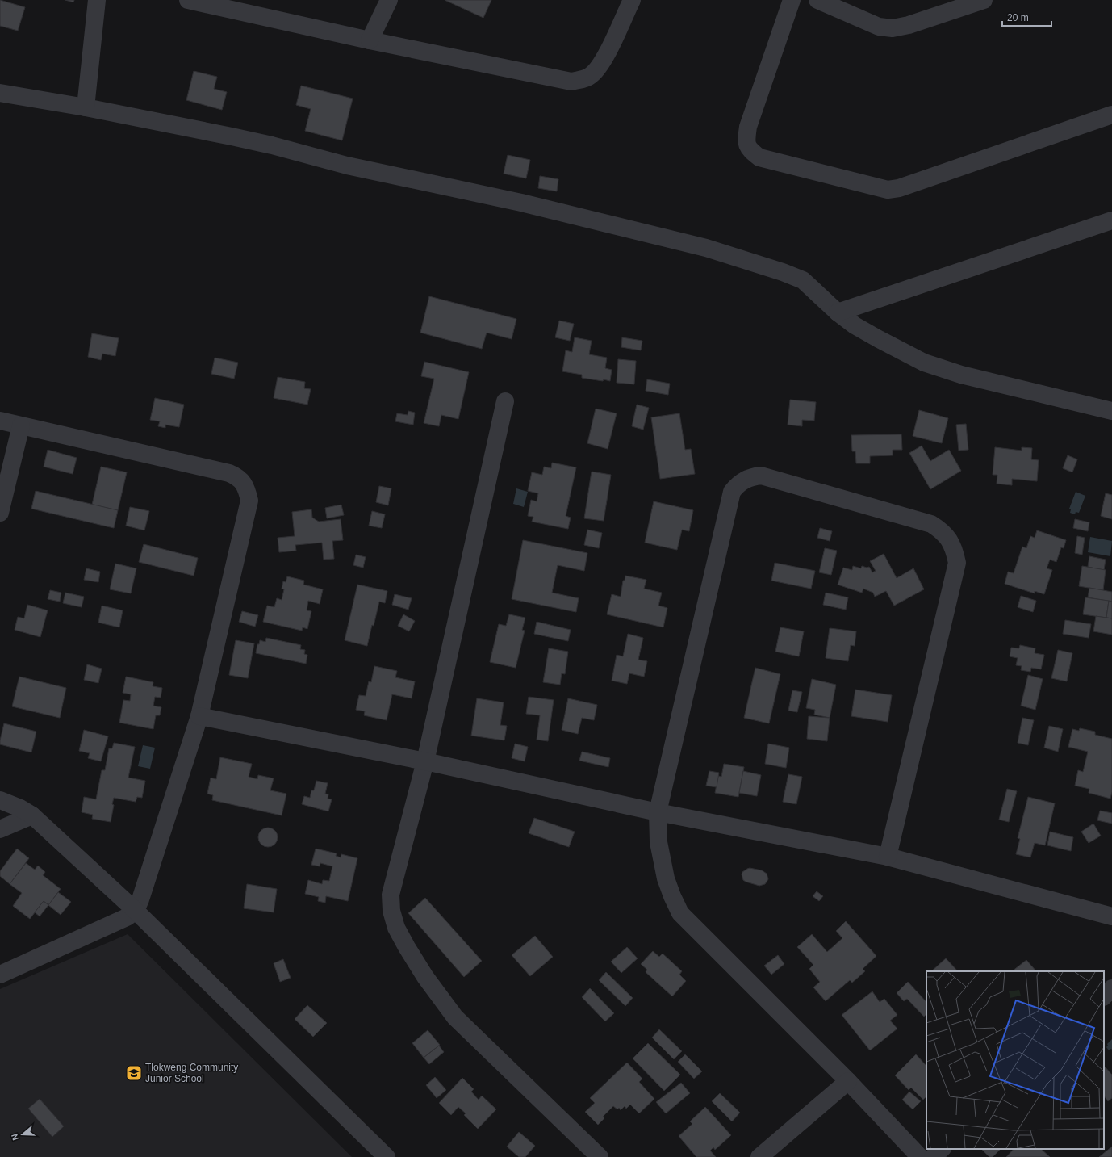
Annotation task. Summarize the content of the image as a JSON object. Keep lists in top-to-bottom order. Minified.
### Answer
{"places":{"school or university":["Tlokweng Community Junior School"]},"scale_bar":"20 m","north":"left"}
